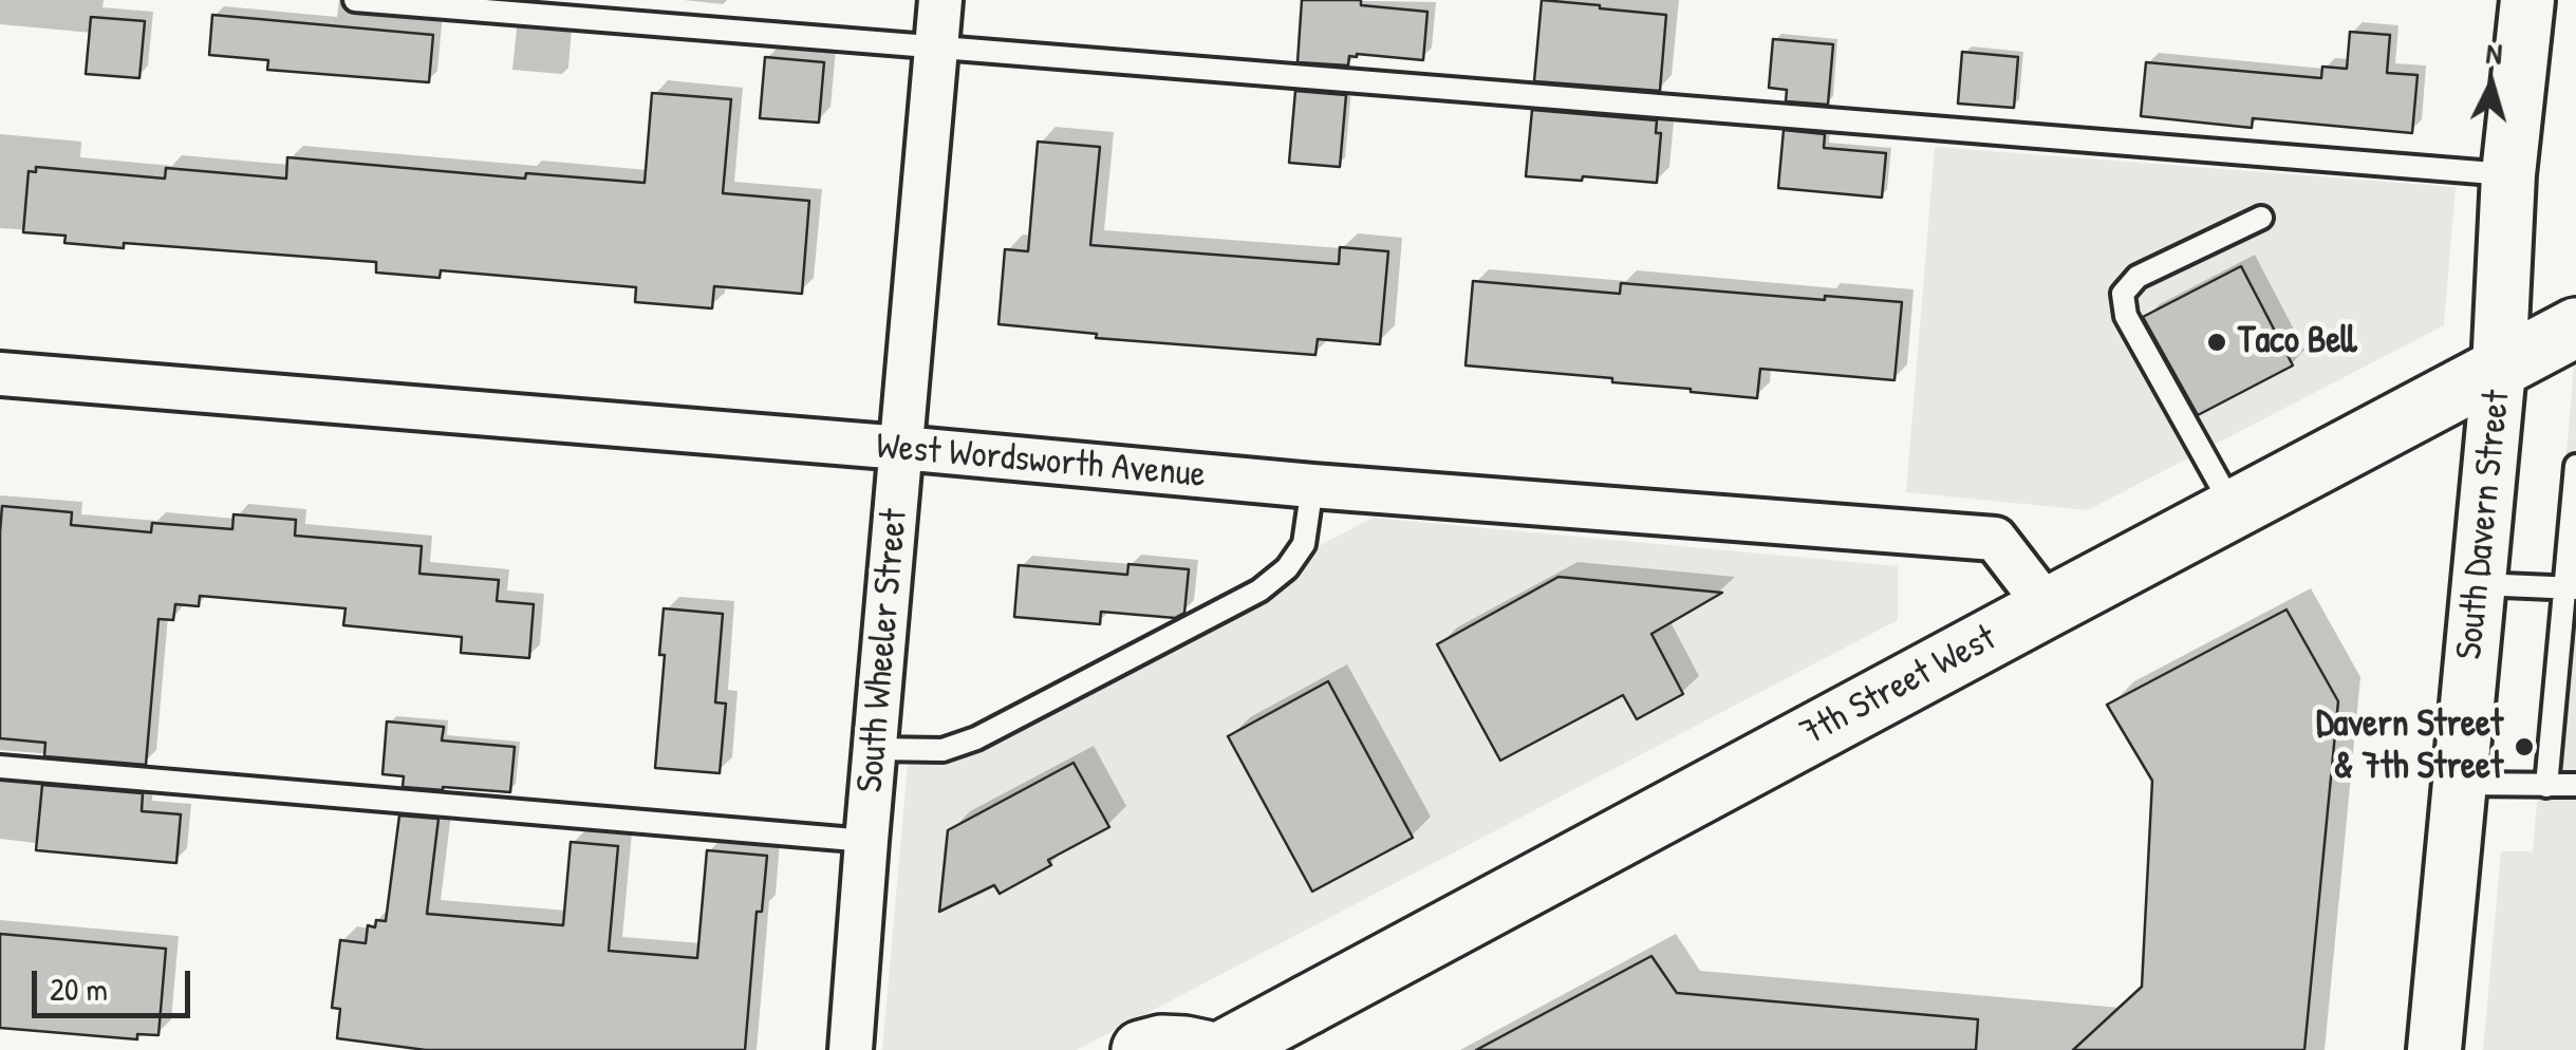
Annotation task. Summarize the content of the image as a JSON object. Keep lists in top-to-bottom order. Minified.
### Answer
{"streets":{"main road":["7th Street West"],"street":["West Wordsworth Avenue","South Davern Street","South Wheeler Street"]},"crossings":[["West Wordsworth Avenue","South Wheeler Street"],["West Wordsworth Avenue","7th Street West"],["South Davern Street","7th Street West"]],"places":["Taco Bell","Davern Street & 7th Street"],"scale_bar":"20 m","north":"top"}
